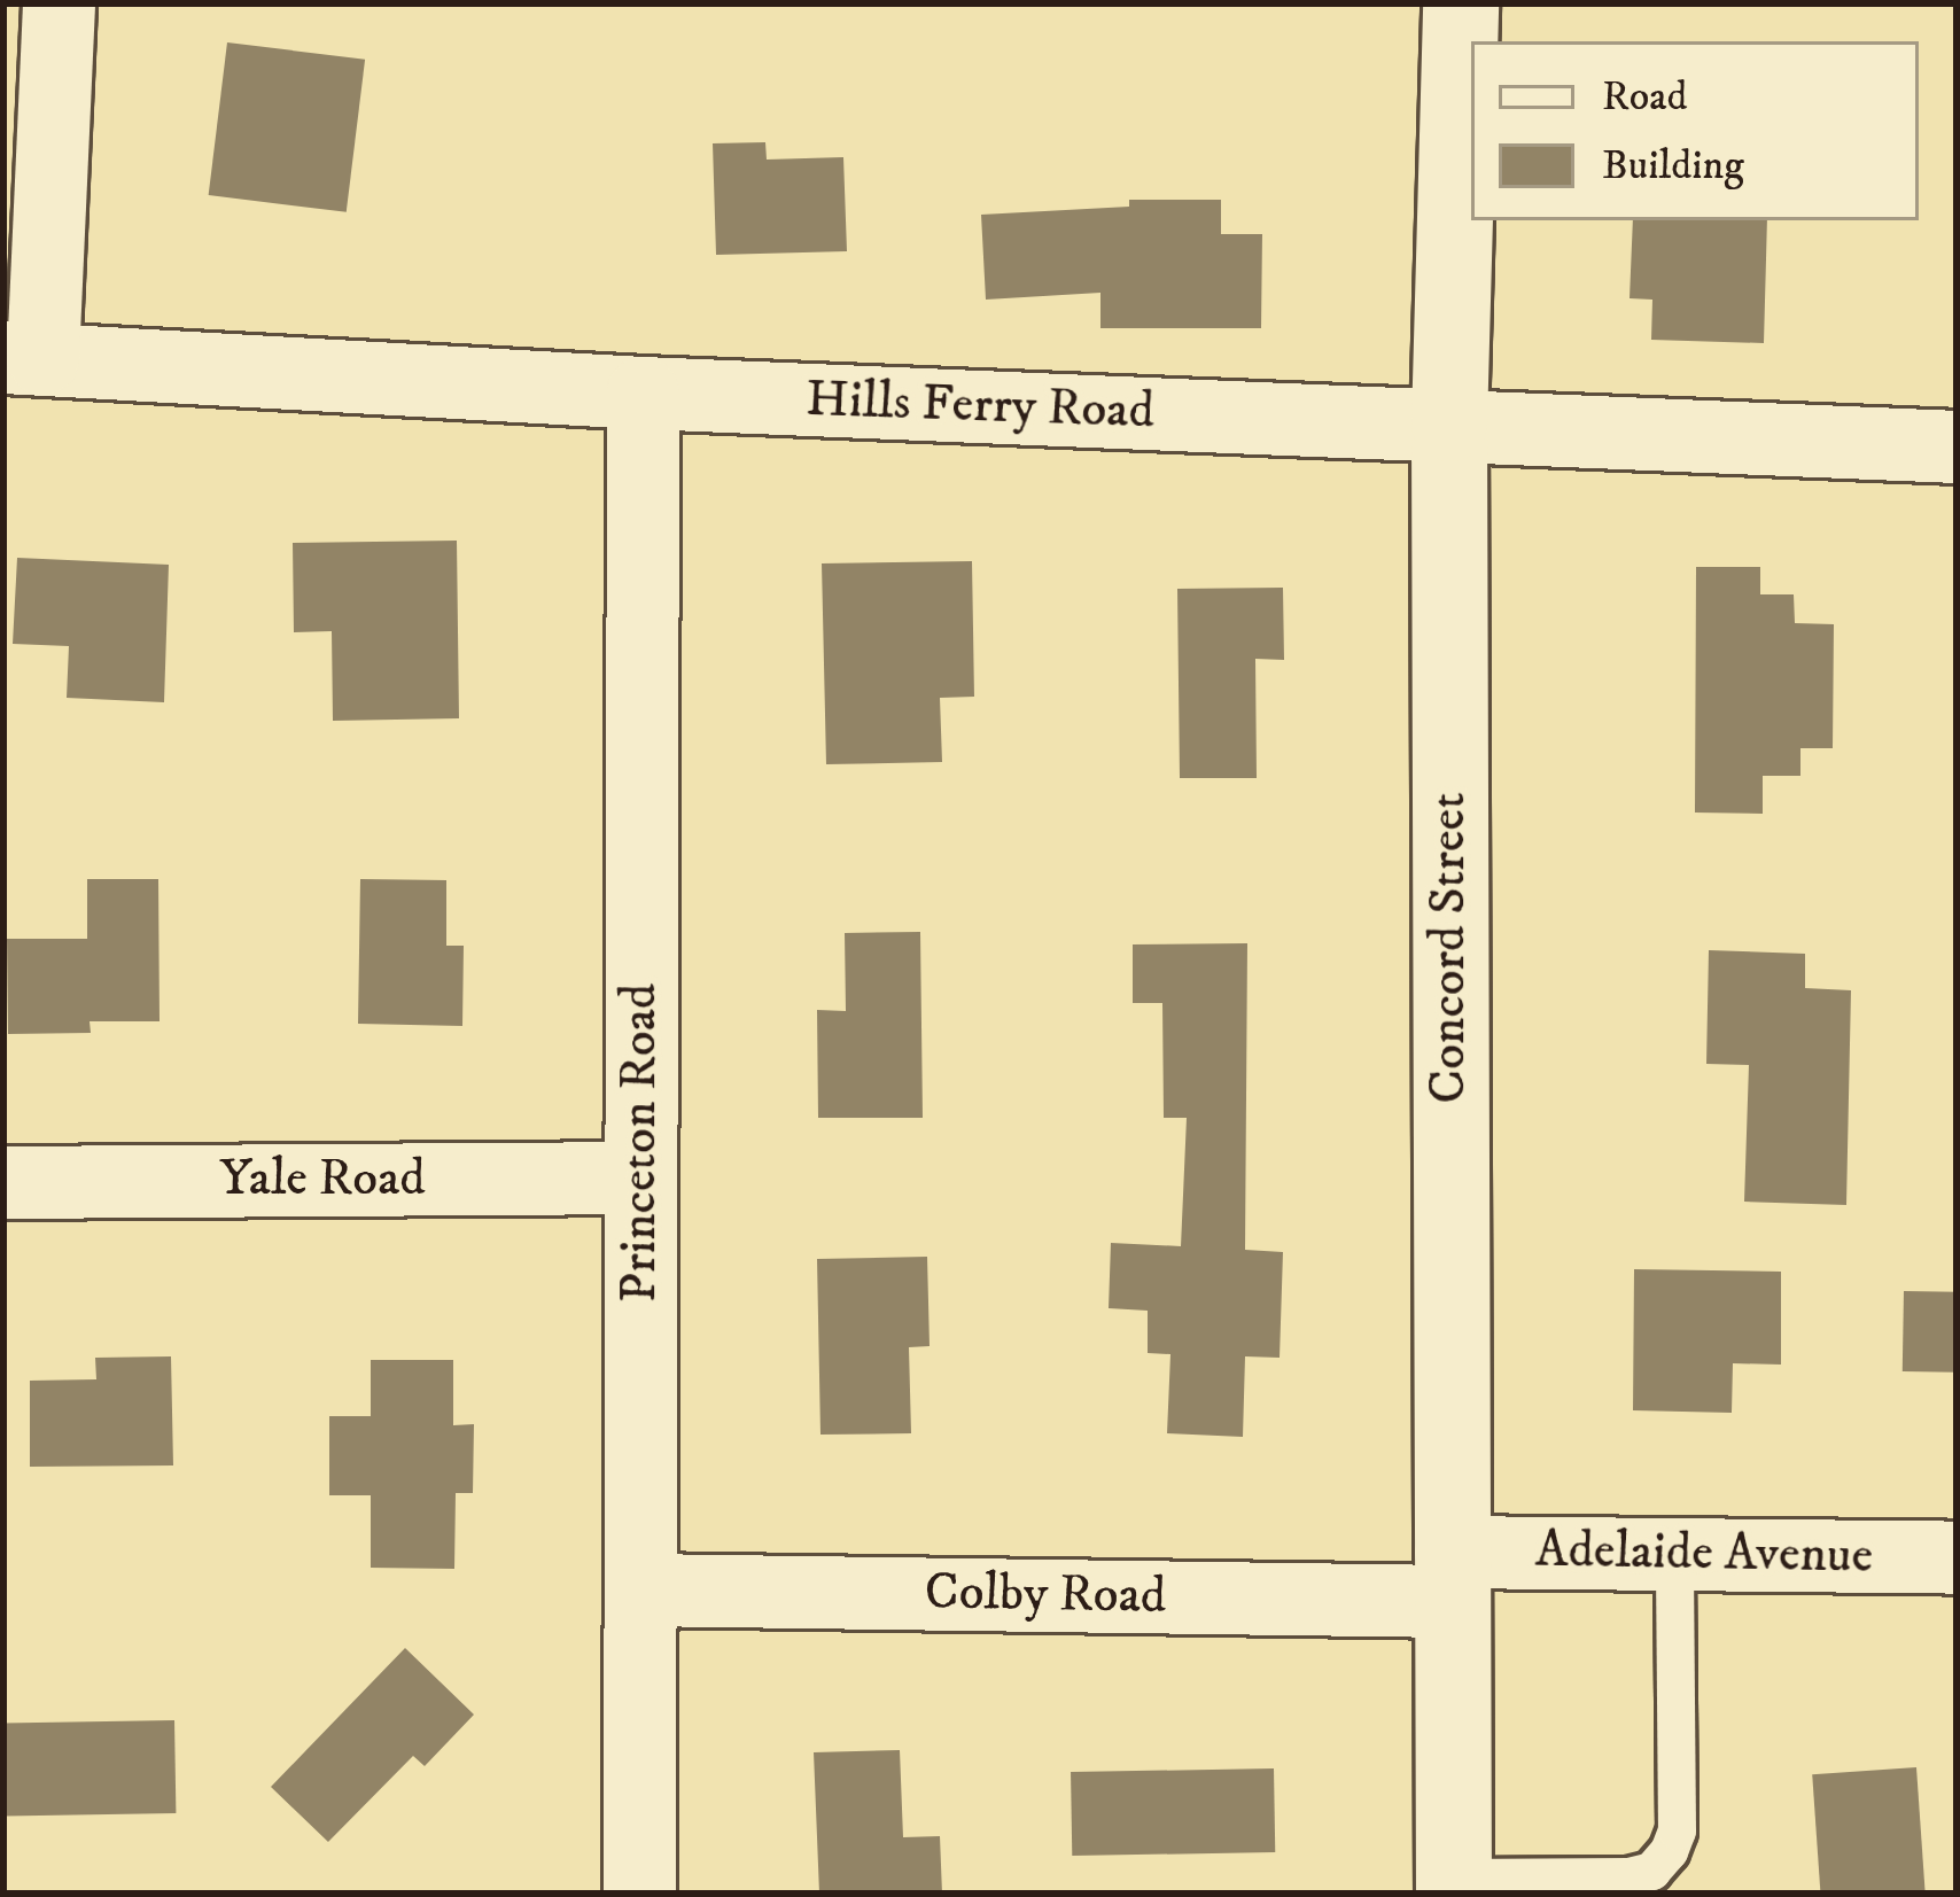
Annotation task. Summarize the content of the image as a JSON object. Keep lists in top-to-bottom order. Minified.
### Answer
{"streets":{"main road":["Concord Street"],"street":["Hills Ferry Road","Princeton Road","Yale Road","Adelaide Avenue","Colby Road"]},"crossings":[["Hills Ferry Road","Concord Street"],["Hills Ferry Road","Princeton Road"],["Concord Street","Adelaide Avenue"],["Concord Street","Colby Road"],["Princeton Road","Yale Road"],["Princeton Road","Colby Road"],["Adelaide Avenue","Colby Road"]],"legend":["Road","Building"]}
